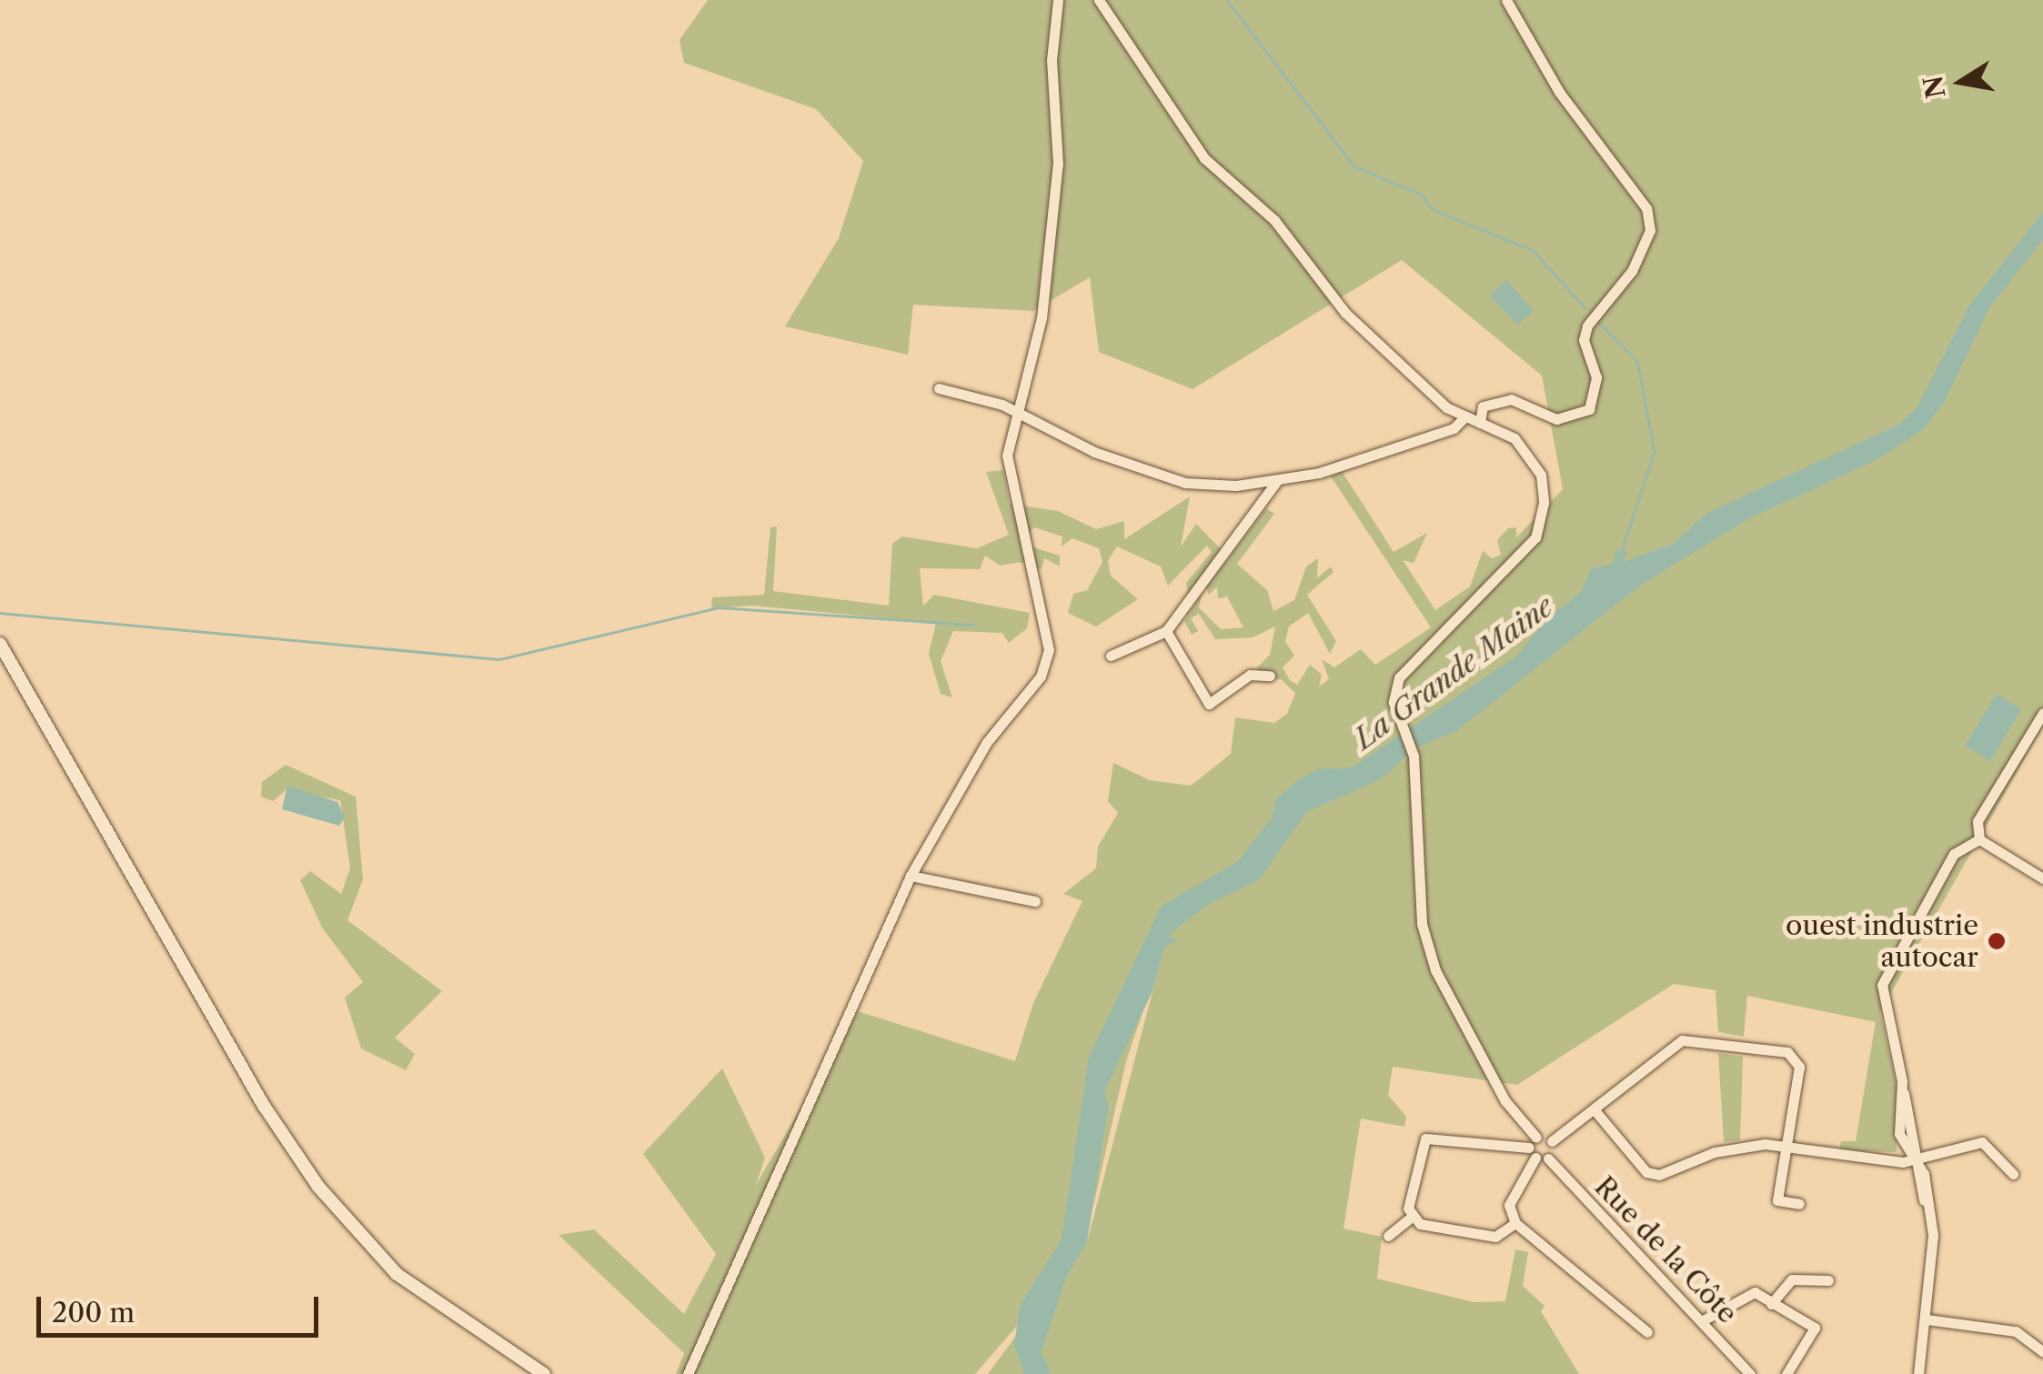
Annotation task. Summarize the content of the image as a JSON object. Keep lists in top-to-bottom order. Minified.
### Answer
{"streets":{"street":["Rue de la Côte"]},"water":["La Grande Maine"],"places":["ouest industrie autocar"],"scale_bar":"200 m","north":"left"}
